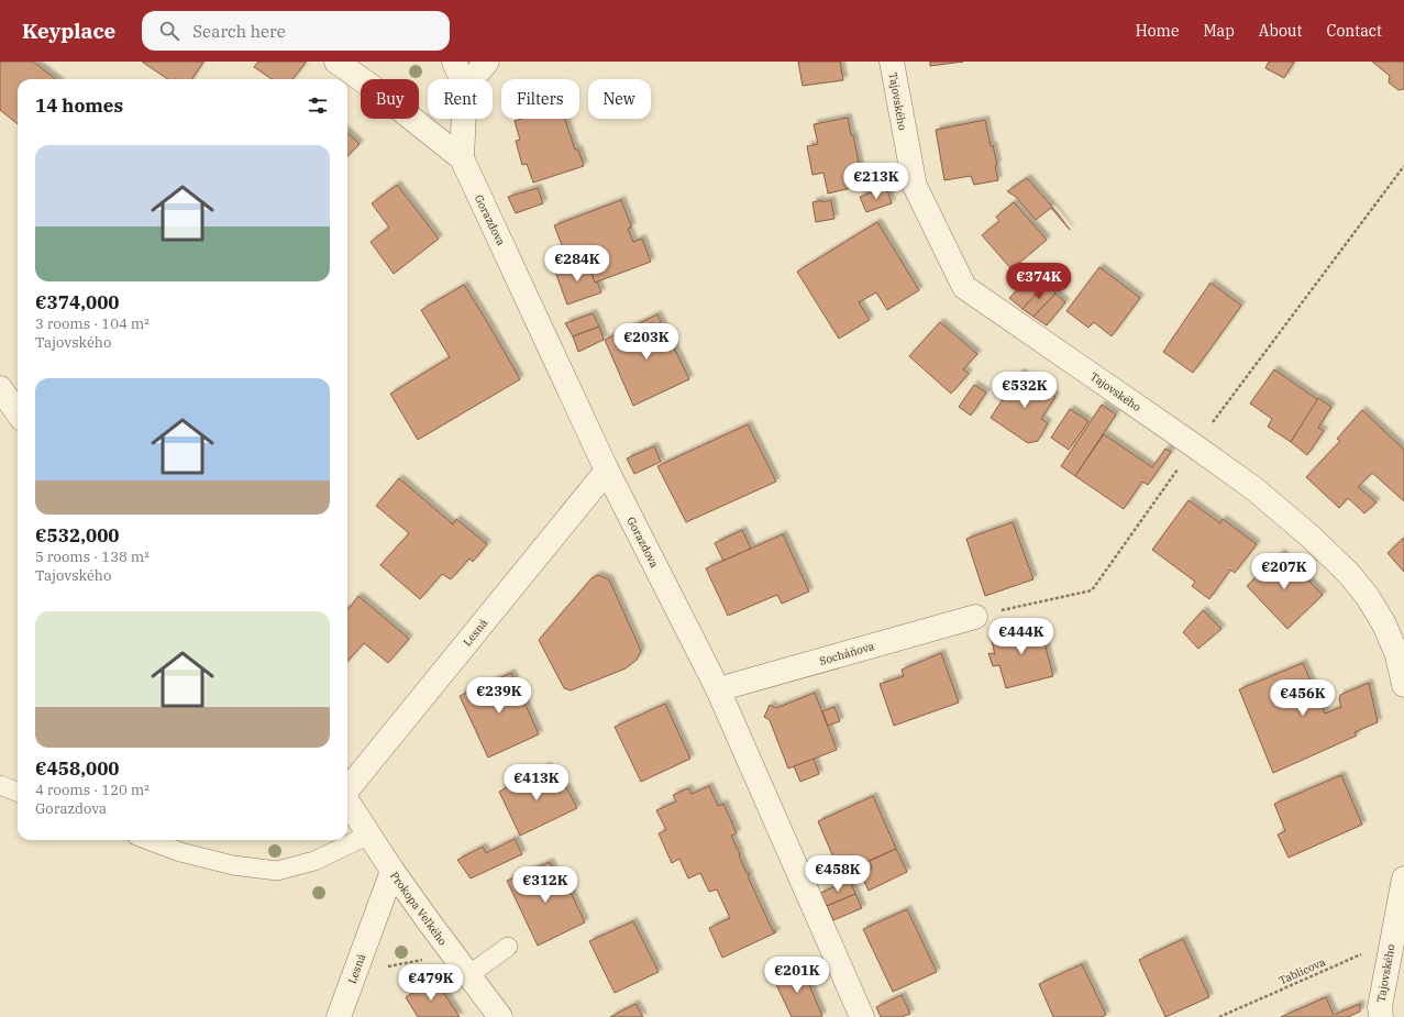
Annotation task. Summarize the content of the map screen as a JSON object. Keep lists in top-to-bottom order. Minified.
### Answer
{"streets":{"street":["Tajovského","Gorazdova","Lesná","Socháňova","Prokopa Veľkého"],"path":["Tablicova"]},"crossings":[["Tajovského","Tablicova"],["Gorazdova","Lesná"],["Gorazdova","Socháňova"],["Lesná","Prokopa Veľkého"]],"page":{"header":"Keyplace","search":"Search here","nav":["Home","Map","About","Contact"],"chip":["Buy","Rent","Filters","New"],"heading":"14 homes","list":[{"name":"€374,000","note":"3 rooms · 104 m² · Tajovského"},{"name":"€532,000","note":"5 rooms · 138 m² · Tajovského"},{"name":"€458,000","note":"4 rooms · 120 m² · Gorazdova"}],"price":["€213K","€284K","€374K","€203K","€532K","€207K","€444K","€239K","€456K","€413K","€458K","€312K","€201K","€479K"]}}
